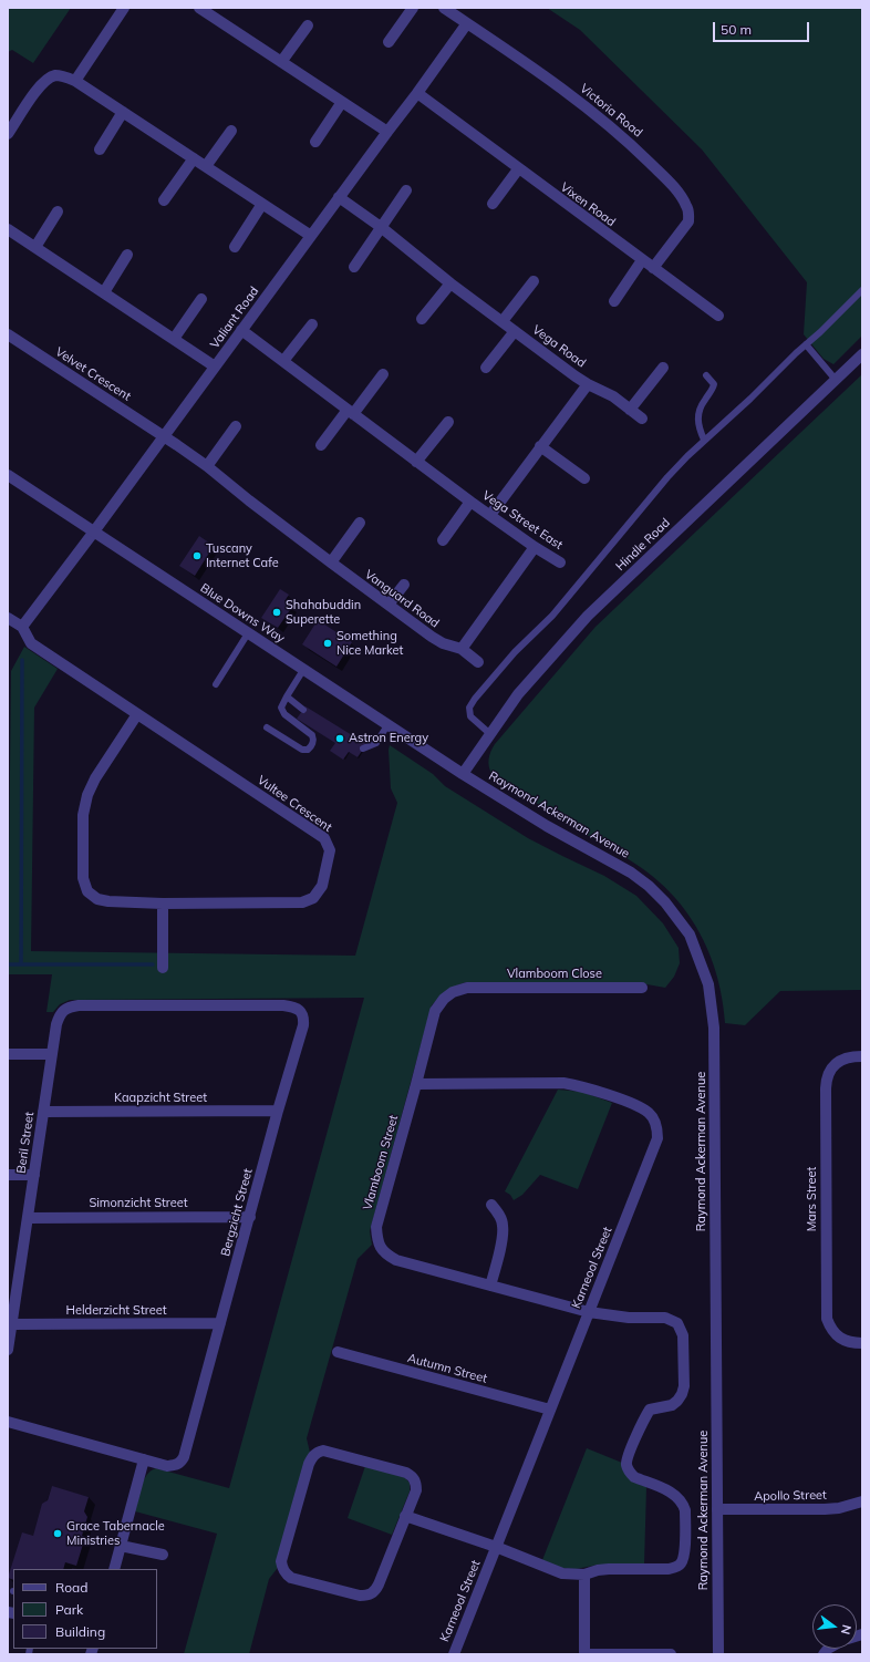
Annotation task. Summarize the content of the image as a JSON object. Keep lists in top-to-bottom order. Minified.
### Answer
{"streets":{"street":["Victoria Road","Vixen Road","Valiant Road","Vega Road","Velvet Crescent","Vega Street East","Hindle Road","Vanguard Road","Blue Downs Way","Vultee Crescent","Raymond Ackerman Avenue","Vlamboom Close","Kaapzicht Street","Beril Street","Vlamboom Street","Mars Street","Simonzicht Street","Bergzicht Street","Karneool Street","Helderzicht Street","Autumn Street","Apollo Street"]},"crossings":[["Victoria Road","Vixen Road"],["Victoria Road","Valiant Road"],["Vixen Road","Valiant Road"],["Valiant Road","Vega Road"],["Valiant Road","Velvet Crescent"],["Valiant Road","Vega Street East"],["Valiant Road","Vanguard Road"],["Valiant Road","Blue Downs Way"],["Valiant Road","Vultee Crescent"],["Vega Road","Vega Street East"],["Velvet Crescent","Vanguard Road"],["Hindle Road","Blue Downs Way"],["Hindle Road","Raymond Ackerman Avenue"],["Blue Downs Way","Raymond Ackerman Avenue"],["Raymond Ackerman Avenue","Apollo Street"],["Vlamboom Close","Vlamboom Street"],["Kaapzicht Street","Beril Street"],["Kaapzicht Street","Bergzicht Street"],["Beril Street","Simonzicht Street"],["Beril Street","Bergzicht Street"],["Beril Street","Helderzicht Street"],["Vlamboom Street","Karneool Street"],["Simonzicht Street","Bergzicht Street"],["Bergzicht Street","Helderzicht Street"],["Karneool Street","Autumn Street"]],"places":["Tuscany Internet Cafe","Shahabuddin Superette","Something Nice Market","Astron Energy","Grace Tabernacle Ministries"],"legend":["Road","Park","Building"],"scale_bar":"50 m","north":"right"}
